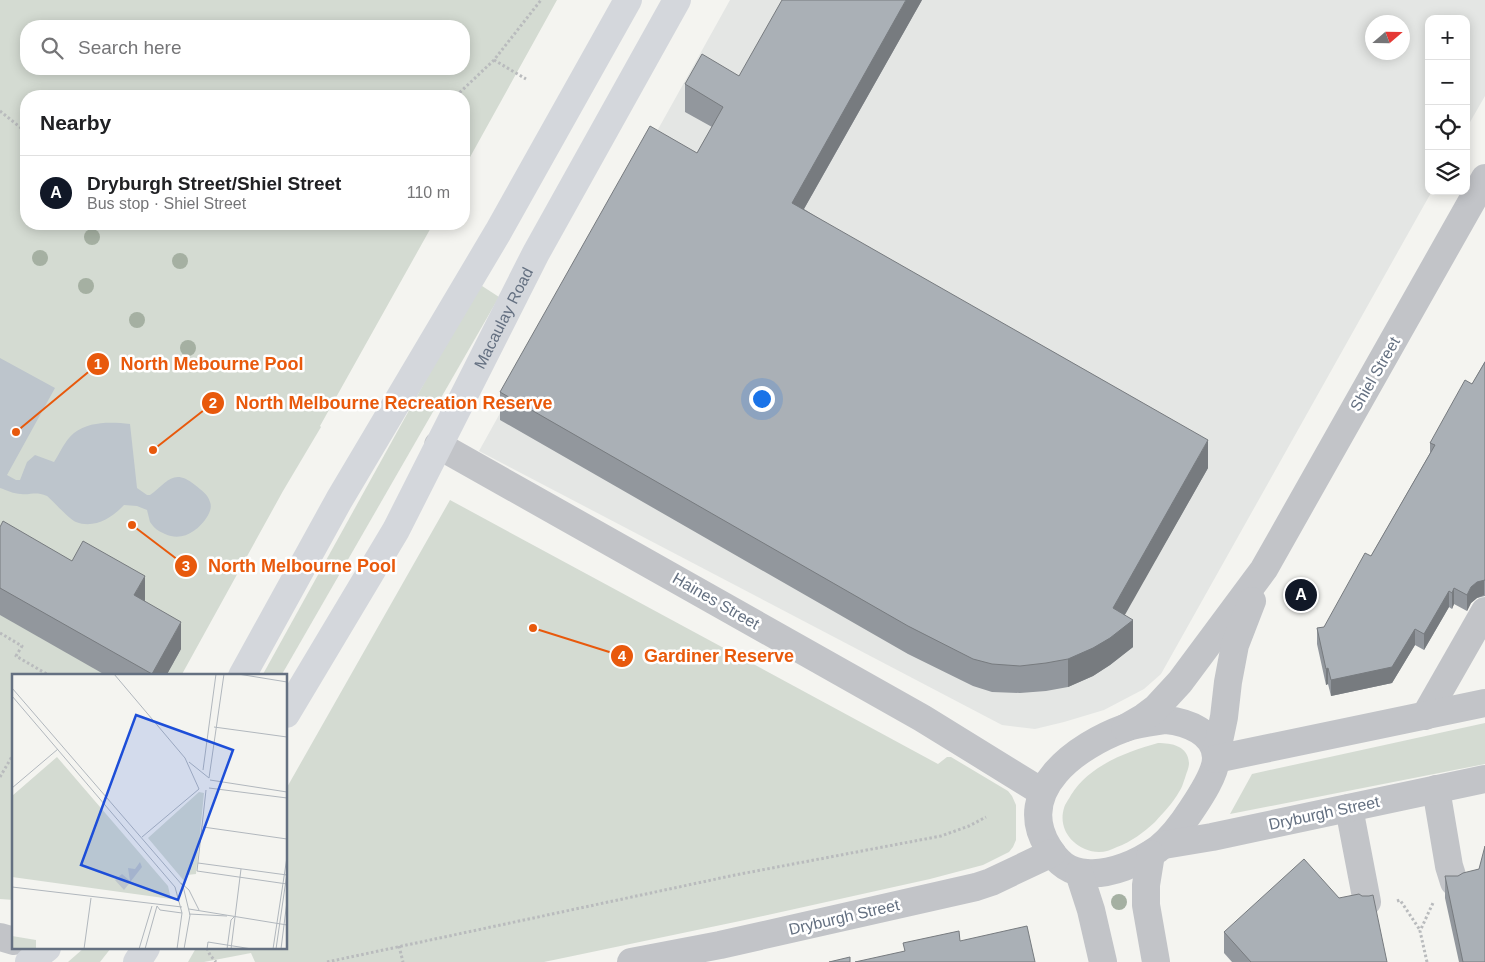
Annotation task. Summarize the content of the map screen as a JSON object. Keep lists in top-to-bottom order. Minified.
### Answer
{"streets":{"main road":["Macaulay Road"],"street":["Shiel Street","Haines Street","Dryburgh Street"]},"crossings":[["Macaulay Road","Haines Street"],["Shiel Street","Haines Street"],["Shiel Street","Dryburgh Street"],["Haines Street","Dryburgh Street"]],"places":["North Mebourne Pool","North Melbourne Recreation Reserve","North Melbourne Pool","Gardiner Reserve"],"north":"right","page":{"map_buttons":["+","−"],"search":"Search here","heading":"Nearby","list":[{"mark":"A","name":"Dryburgh Street/Shiel Street","note":"Bus stop · Shiel Street","value":"110 m"}],"pins":"A"}}
